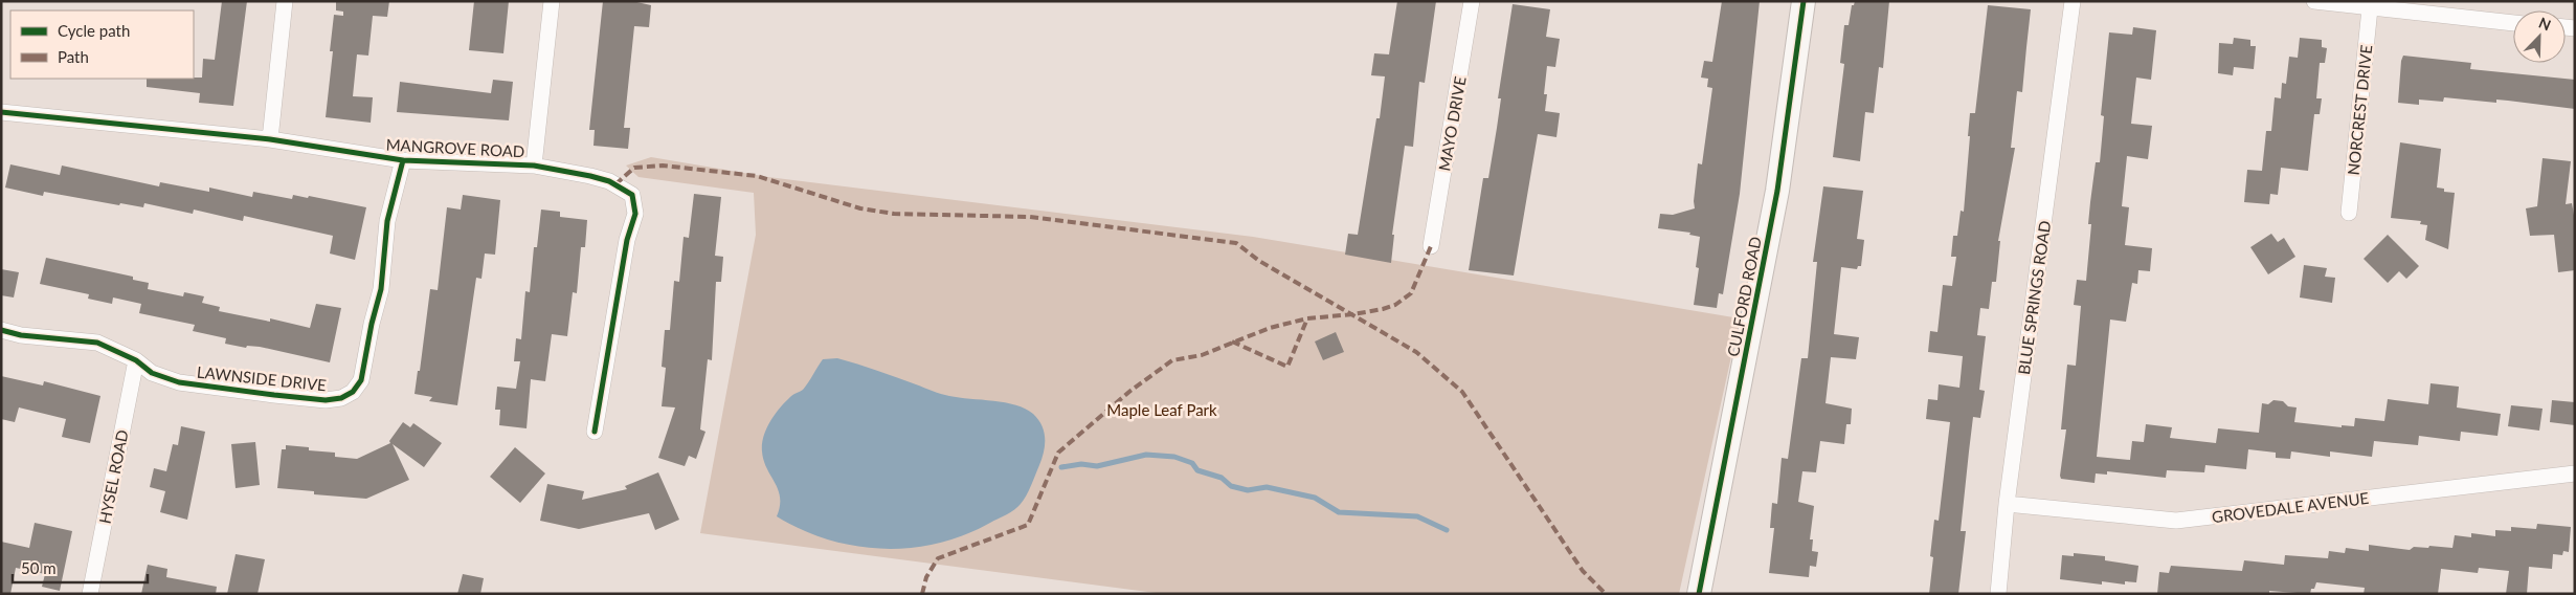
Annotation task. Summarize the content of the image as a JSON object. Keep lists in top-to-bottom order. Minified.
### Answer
{"streets":{"street":["NORCREST DRIVE","MAYO DRIVE","MANGROVE ROAD","CULFORD ROAD","BLUE SPRINGS ROAD","LAWNSIDE DRIVE","HYSEL ROAD","GROVEDALE AVENUE"]},"crossings":[["MANGROVE ROAD","LAWNSIDE DRIVE"],["BLUE SPRINGS ROAD","GROVEDALE AVENUE"],["LAWNSIDE DRIVE","HYSEL ROAD"]],"parks":["Maple Leaf Park"],"legend":["Cycle path","Path"],"scale_bar":"50 m","north":"top right"}
